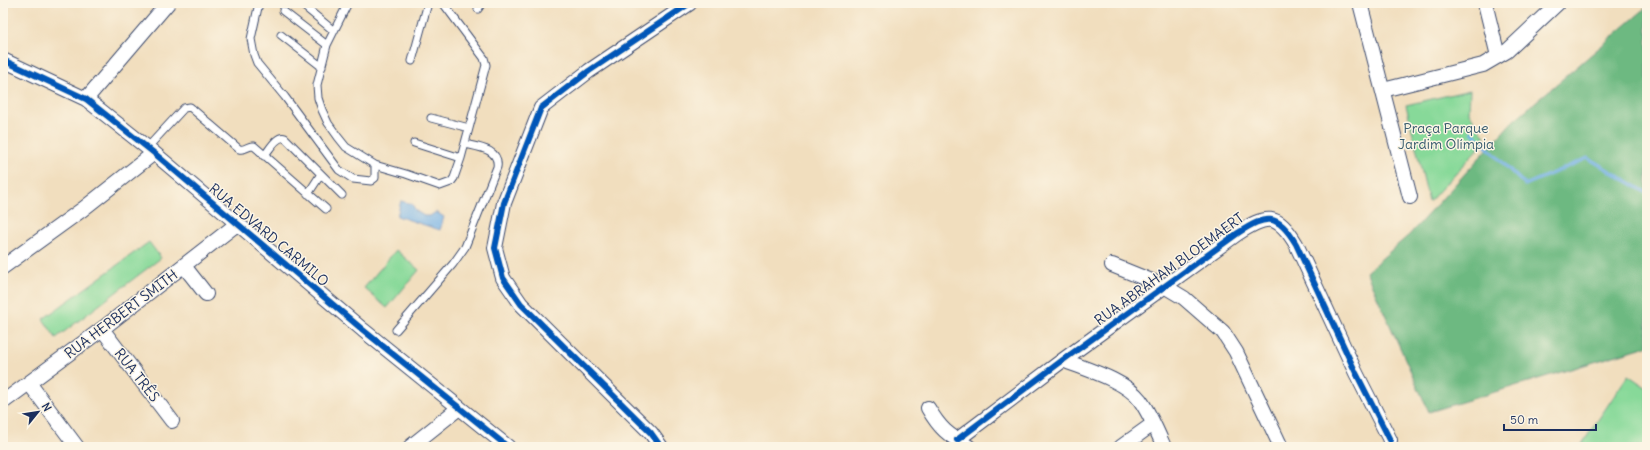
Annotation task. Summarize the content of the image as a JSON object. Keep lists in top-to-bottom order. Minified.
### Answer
{"streets":{"street":["RUA EDVARD CARMILO","RUA ABRAHAM BLOEMAERT","RUA HERBERT SMITH","RUA TRÊS"]},"crossings":[["RUA EDVARD CARMILO","RUA HERBERT SMITH"],["RUA HERBERT SMITH","RUA TRÊS"]],"parks":["Praça Parque Jardim Olímpia"],"scale_bar":"50 m","north":"top right"}
